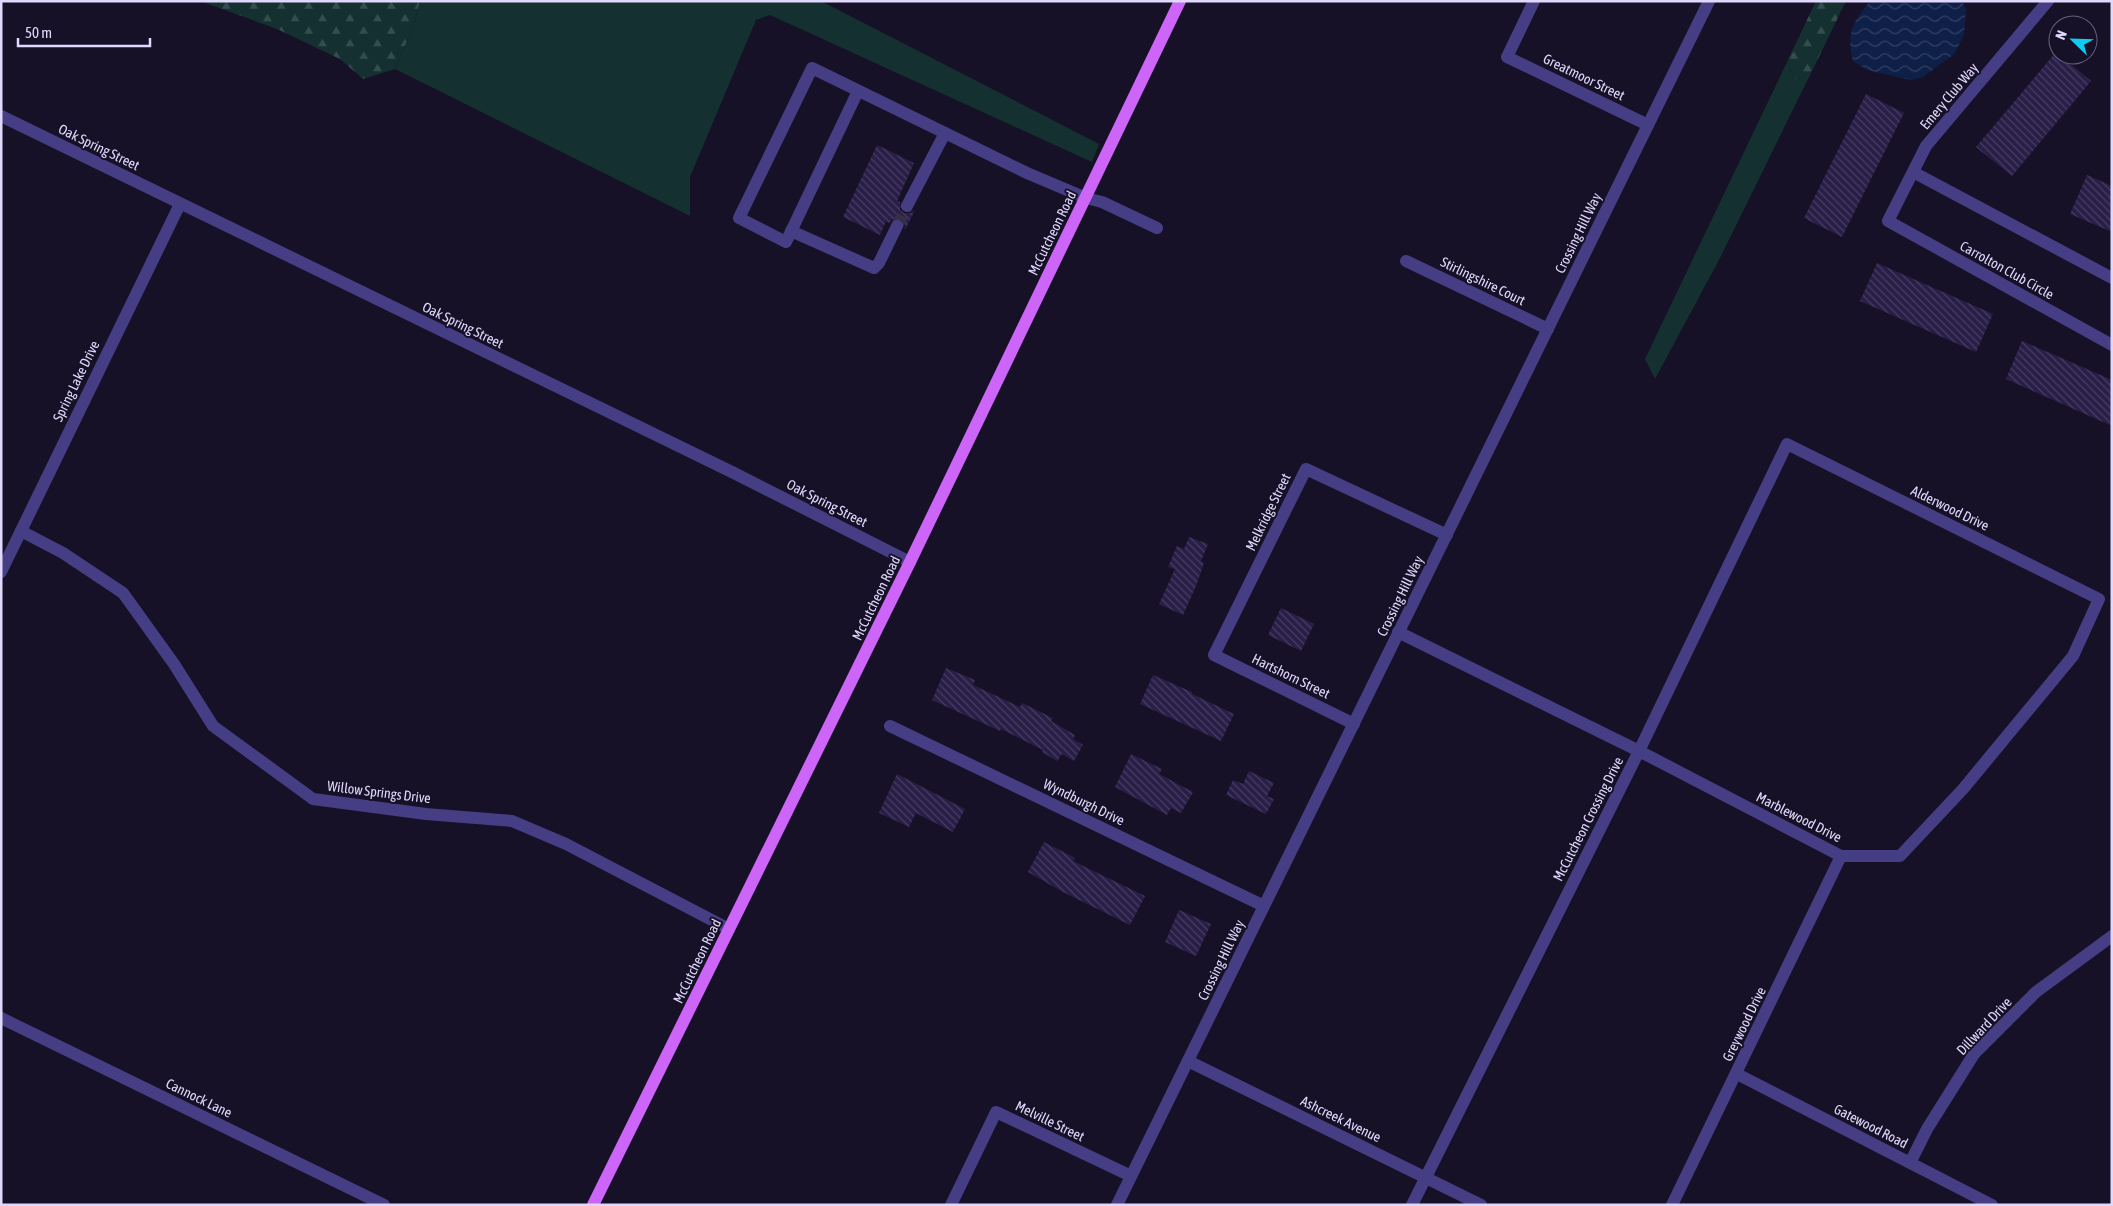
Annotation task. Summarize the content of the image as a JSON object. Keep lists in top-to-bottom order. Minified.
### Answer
{"streets":{"main road":["McCutcheon Road"],"street":["Greatmoor Street","Emery Club Way","Oak Spring Street","Crossing Hill Way","Carrolton Club Circle","Stirlingshire Court","Spring Lake Drive","Alderwood Drive","Melkridge Street","Hartshorn Street","Willow Springs Drive","Wyndburgh Drive","Marblewood Drive","McCutcheon Crossing Drive","Greywood Drive","Dillward Drive","Cannock Lane","Ashcreek Avenue","Melville Street","Gatewood Road"]},"crossings":[["Greatmoor Street","Crossing Hill Way"],["Emery Club Way","Carrolton Club Circle"],["Oak Spring Street","McCutcheon Road"],["Oak Spring Street","Spring Lake Drive"],["McCutcheon Road","Willow Springs Drive"],["Crossing Hill Way","Stirlingshire Court"],["Crossing Hill Way","Melkridge Street"],["Crossing Hill Way","Hartshorn Street"],["Crossing Hill Way","Wyndburgh Drive"],["Crossing Hill Way","Marblewood Drive"],["Crossing Hill Way","Ashcreek Avenue"],["Crossing Hill Way","Melville Street"],["Spring Lake Drive","Willow Springs Drive"],["Alderwood Drive","Marblewood Drive"],["Alderwood Drive","McCutcheon Crossing Drive"],["Melkridge Street","Hartshorn Street"],["Marblewood Drive","McCutcheon Crossing Drive"],["Marblewood Drive","Greywood Drive"],["McCutcheon Crossing Drive","Ashcreek Avenue"],["Greywood Drive","Gatewood Road"],["Dillward Drive","Gatewood Road"]],"scale_bar":"50 m","north":"top left"}
